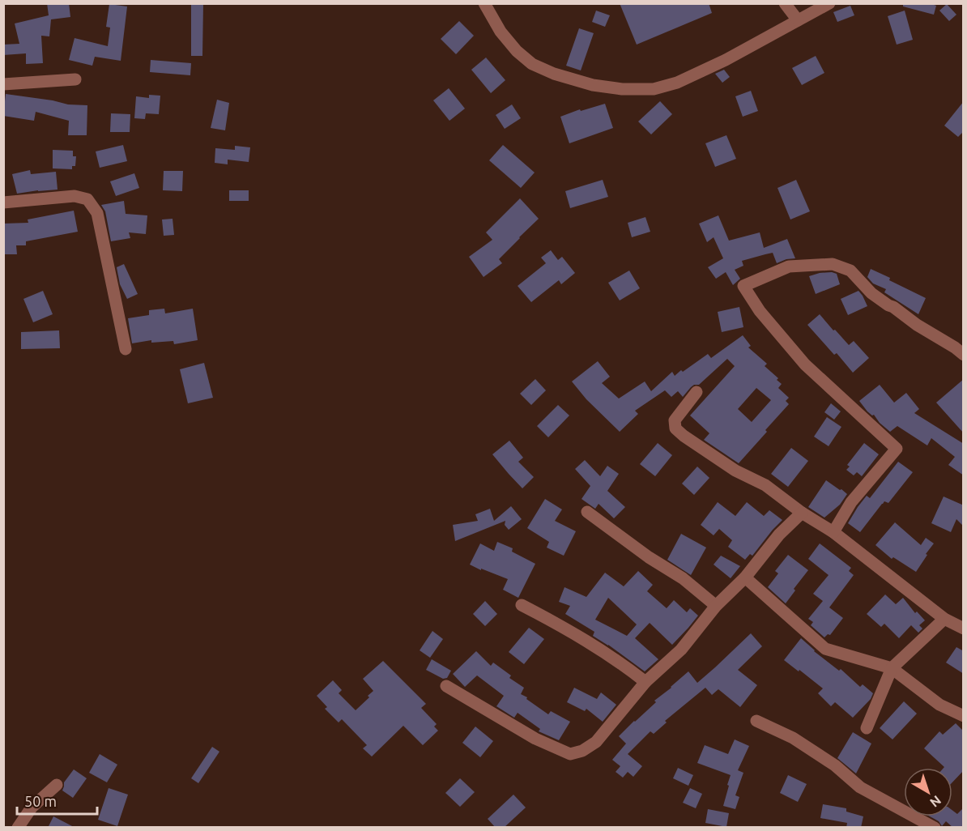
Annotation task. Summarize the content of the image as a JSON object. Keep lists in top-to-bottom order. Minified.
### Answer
{"scale_bar":"50 m","north":"bottom right"}
